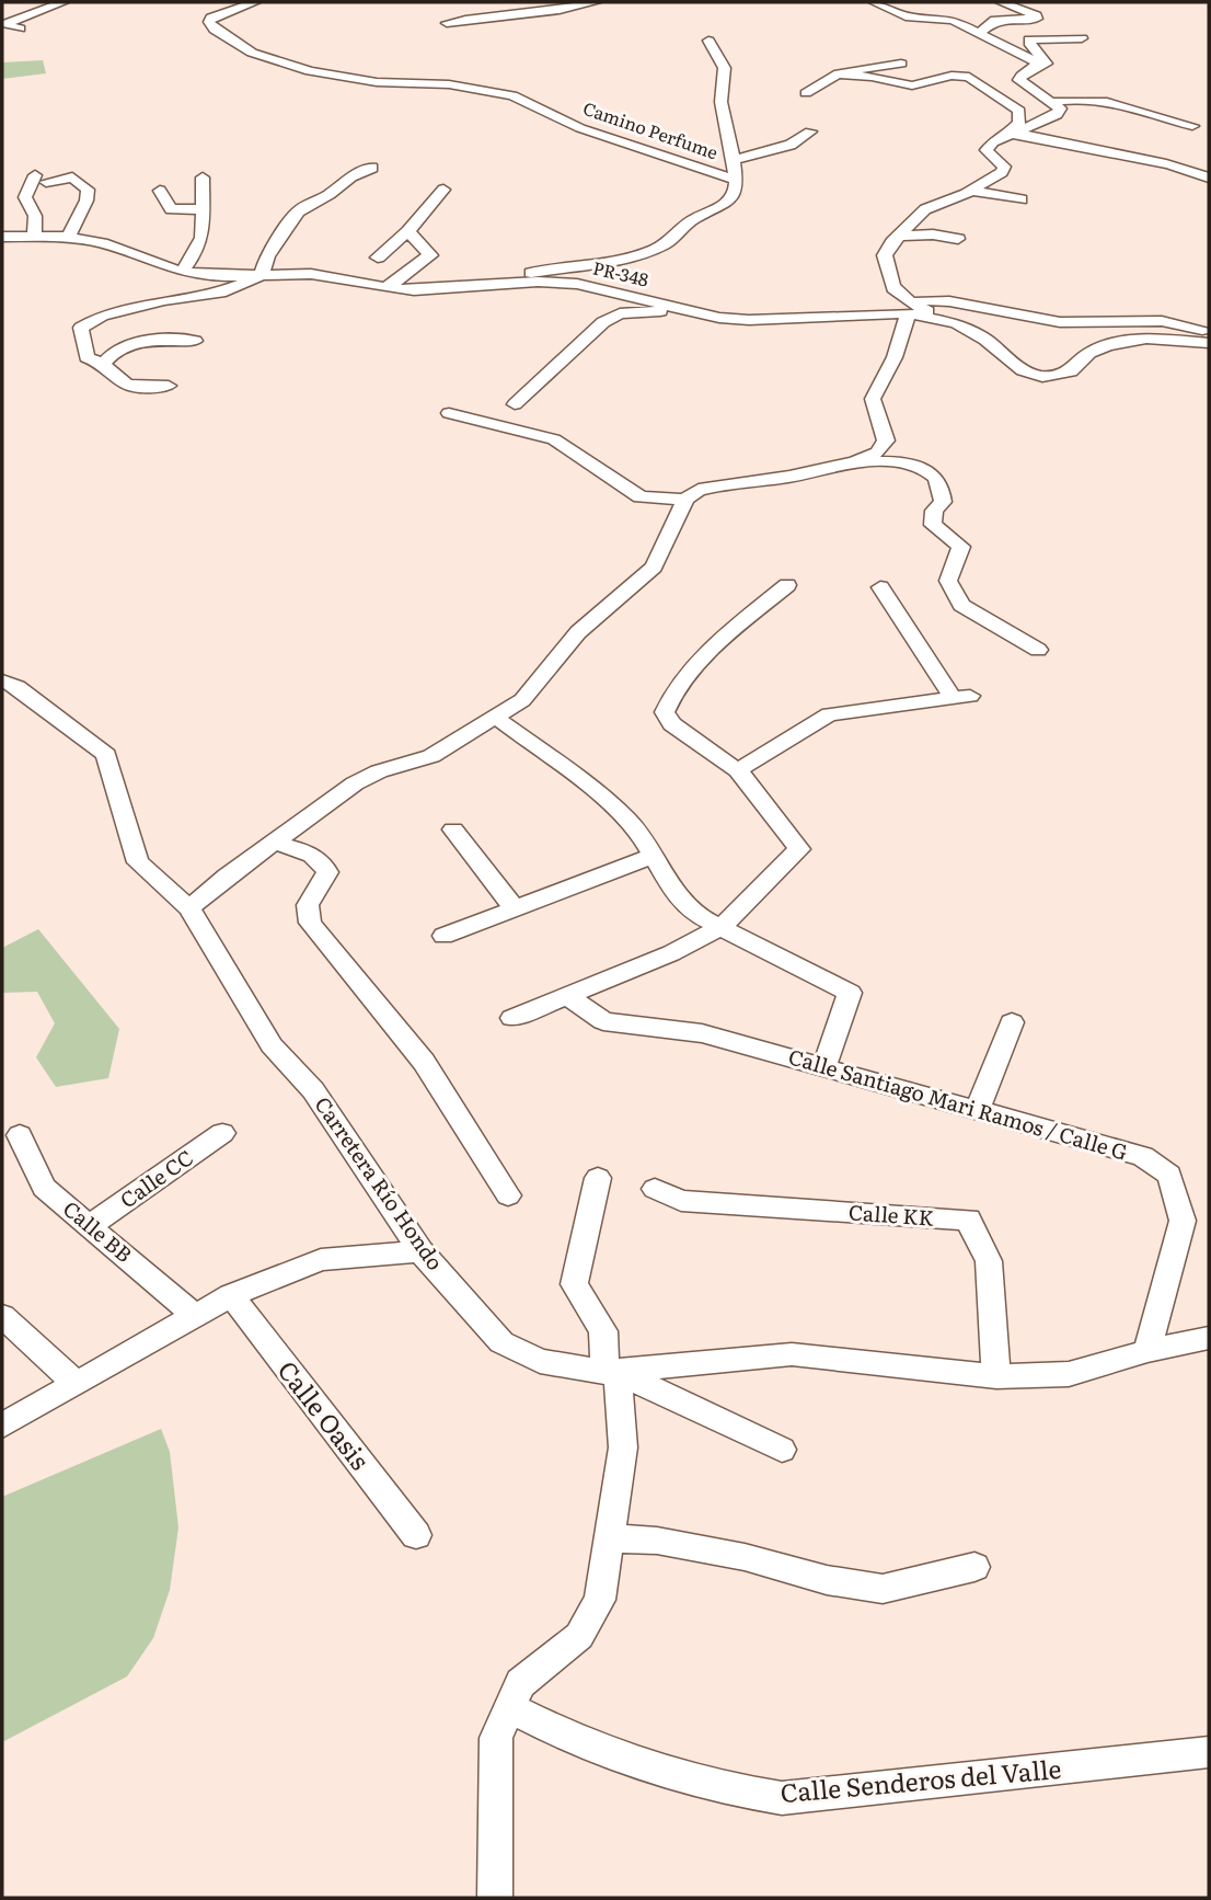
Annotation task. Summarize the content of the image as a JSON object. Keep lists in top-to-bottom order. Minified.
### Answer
{"streets":{"street":["Camino Perfume","PR-348","Calle Santiago Mari Ramos / Calle G","Calle CC","Carretera Río Hondo","Calle KK","Calle BB","Calle Oasis","Calle Senderos del Valle"]},"crossings":[["Camino Perfume","PR-348"],["Calle Santiago Mari Ramos / Calle G","Carretera Río Hondo"],["Calle CC","Calle BB"],["Carretera Río Hondo","Calle KK"]]}
